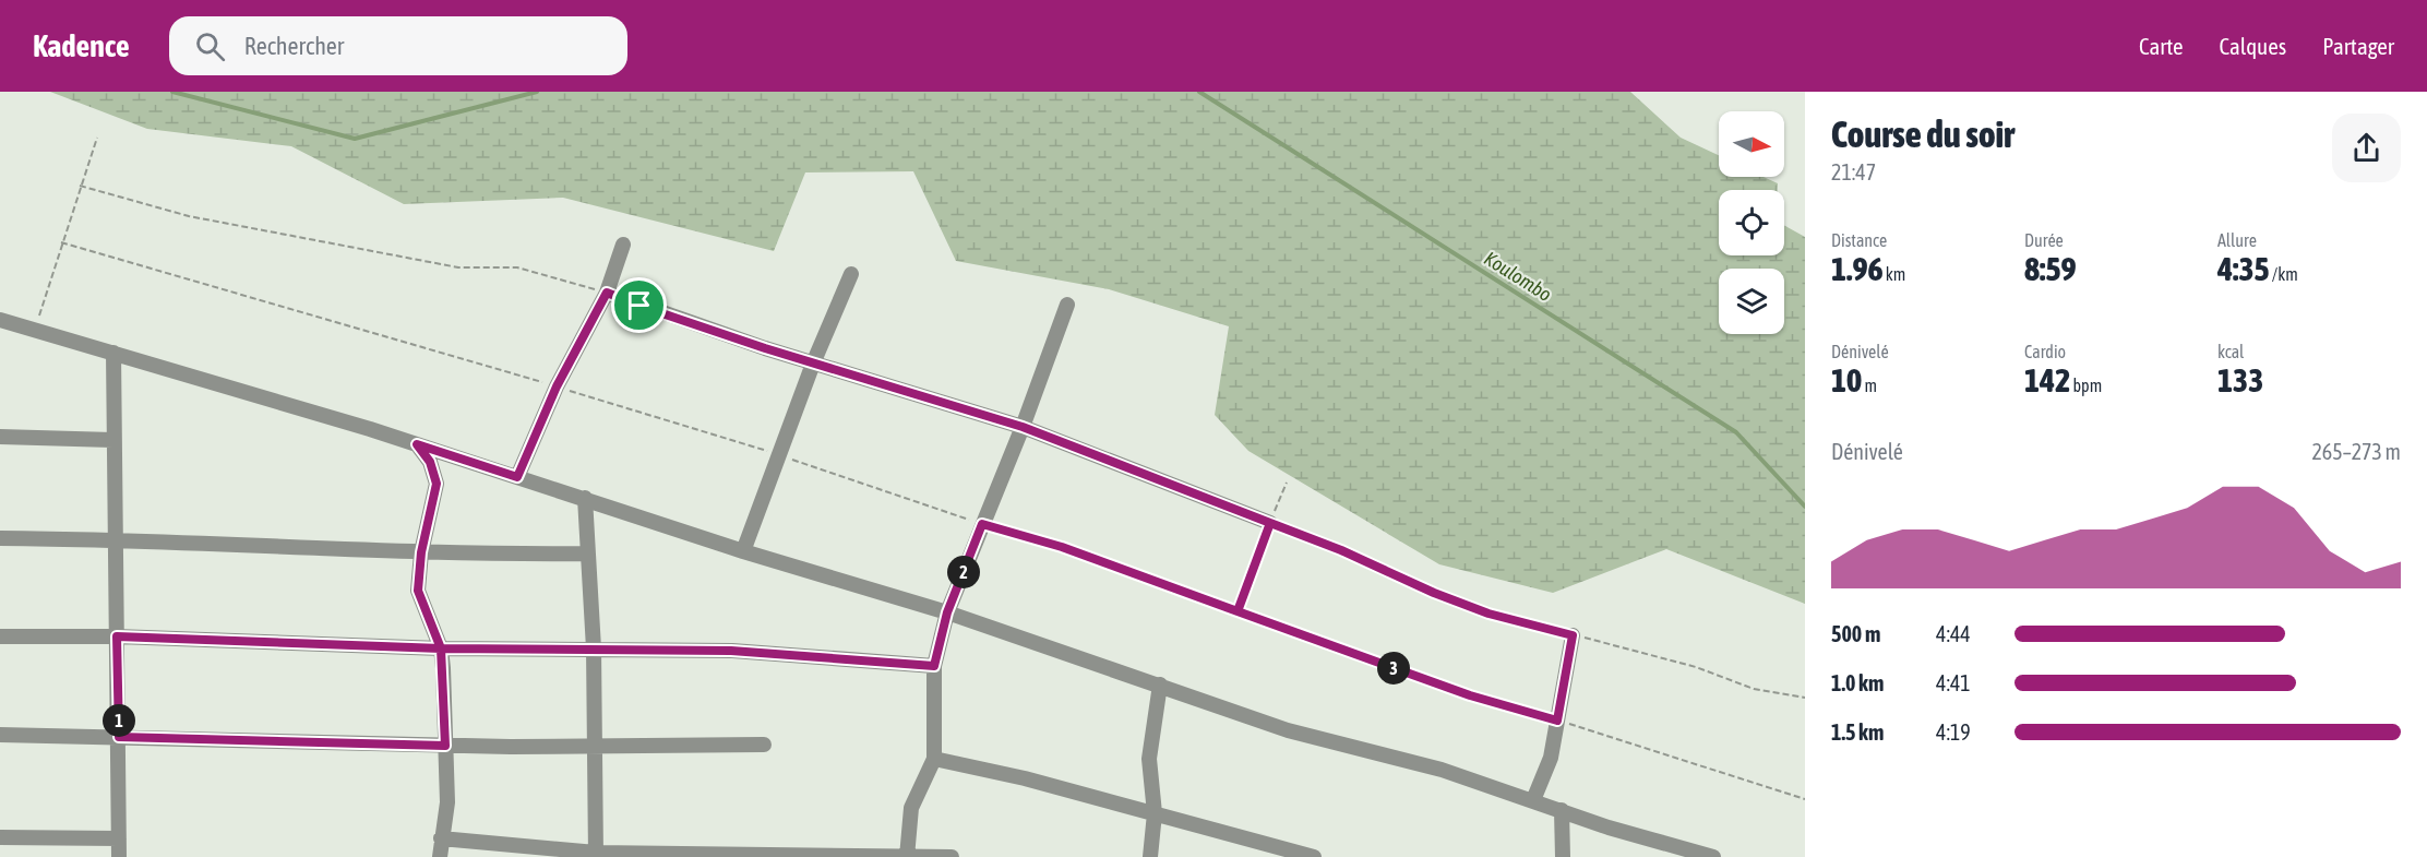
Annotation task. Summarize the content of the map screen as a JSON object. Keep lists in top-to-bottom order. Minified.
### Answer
{"water":["Koulombo"],"north":"right","page":{"header":"Kadence","search":"Rechercher","nav":["Carte","Calques","Partager"],"heading":["Course du soir","21:47"],"stats":[["Distance","1.96 km"],["Durée","8:59"],["Allure","4:35 /km"],["Dénivelé","10 m"],["Cardio","142 bpm"],["kcal","133"]],"chart":["Dénivelé","265–273 m"],"pins":["2","3","1"],"list":[{"name":"500 m","note":"4:44"},{"name":"1.0 km","note":"4:41"},{"name":"1.5 km","note":"4:19"}]}}
